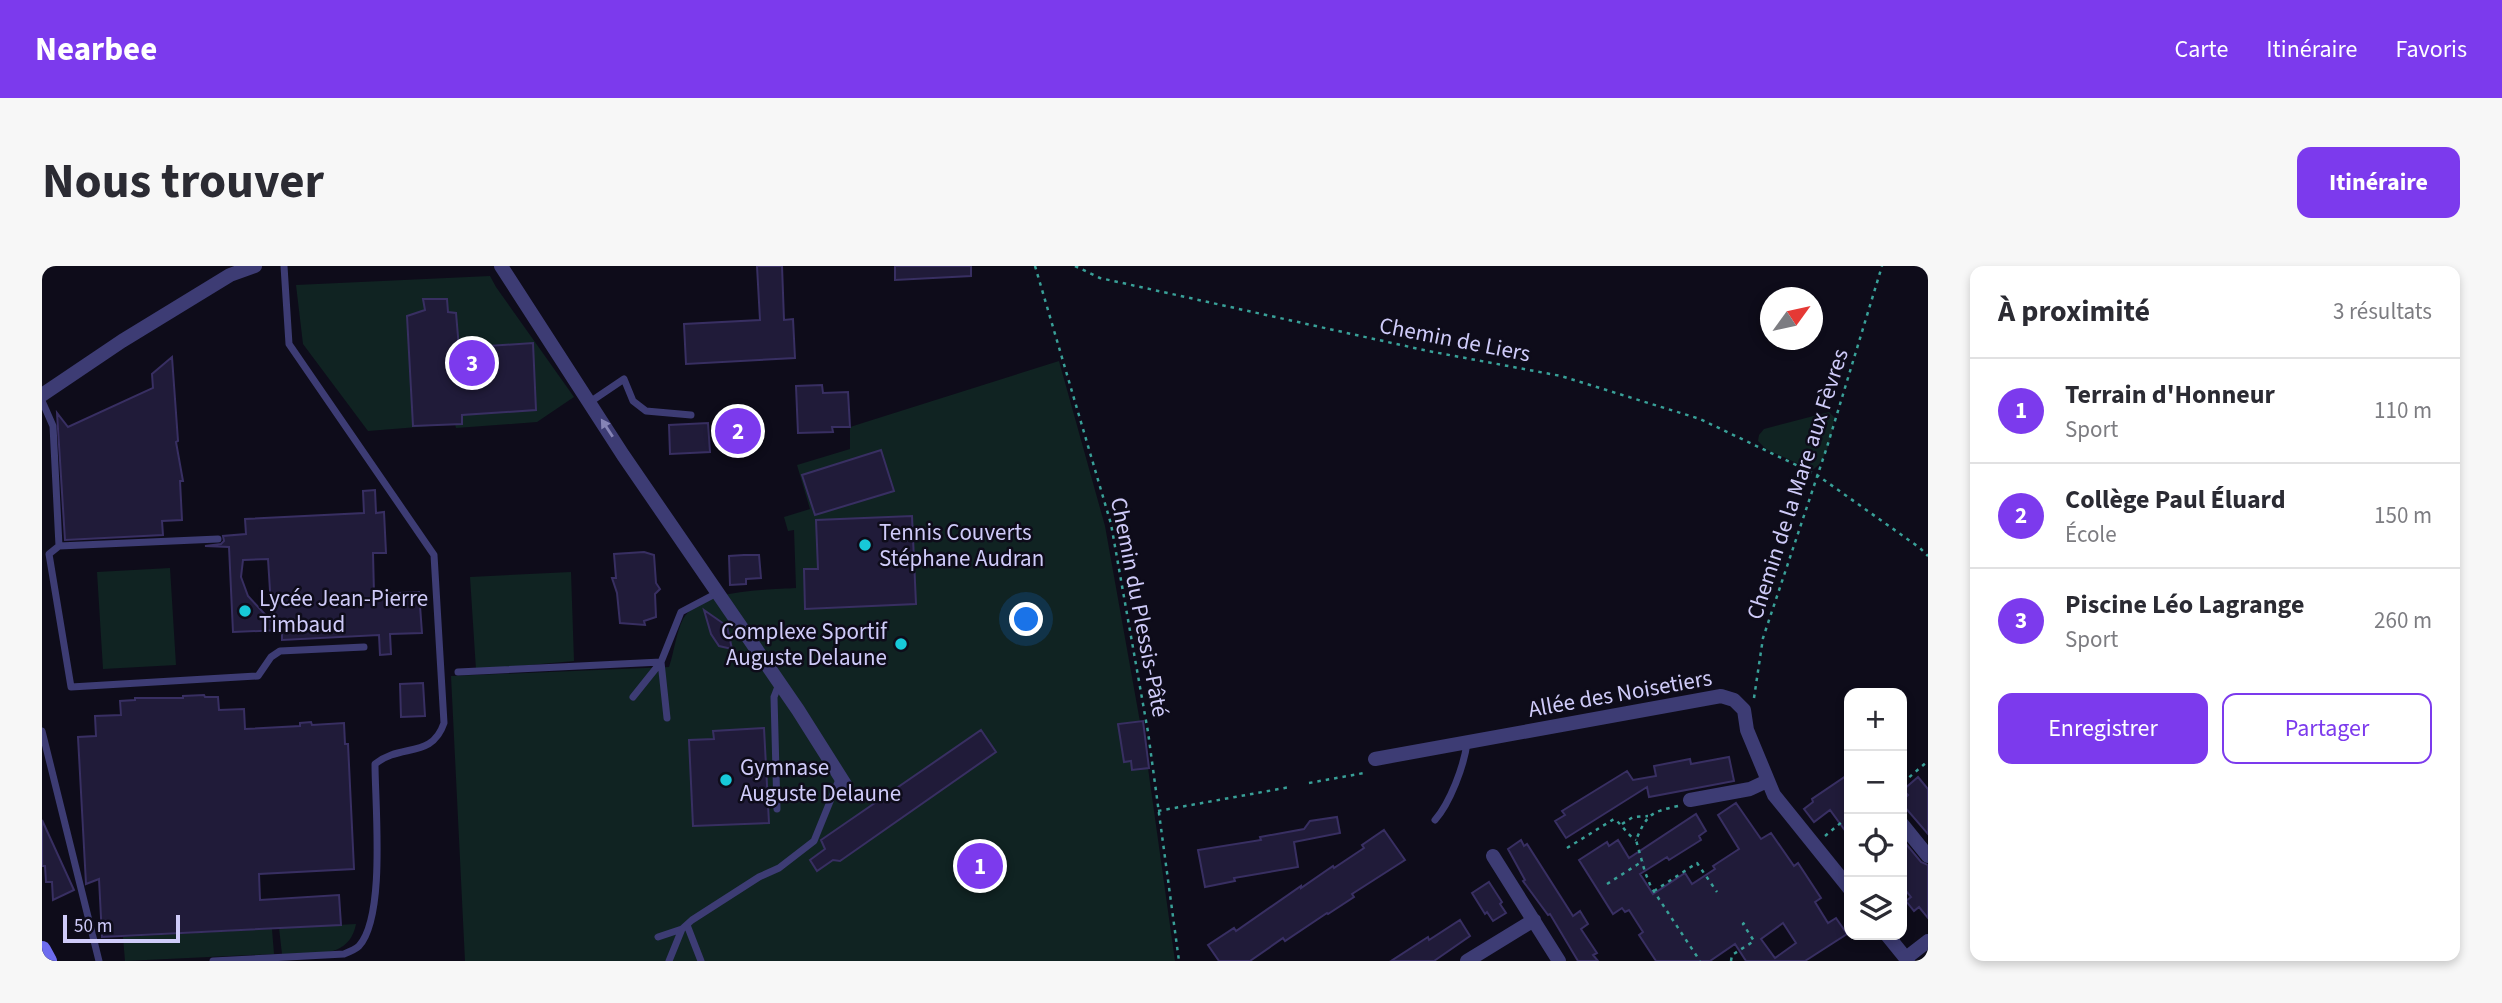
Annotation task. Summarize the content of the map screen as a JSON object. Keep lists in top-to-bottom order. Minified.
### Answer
{"streets":{"street":["Allée des Noisetiers"],"path":["Chemin de Liers","Chemin de la Mare aux Fèvres","Chemin du Plessis-Pâté"]},"crossings":[["Chemin de Liers","Chemin de la Mare aux Fèvres"],["Chemin de la Mare aux Fèvres","Allée des Noisetiers"]],"places":["Tennis Couverts Stéphane Audran","Lycée Jean-Pierre Timbaud","Complexe Sportif Auguste Delaune","Gymnase Auguste Delaune"],"scale_bar":"50 m","north":"top right","page":{"header":"Nearbee","nav":["Carte","Itinéraire","Favoris"],"title":"Nous trouver","buttons":["Itinéraire",["Enregistrer","Partager"]],"heading":["À proximité","3 résultats"],"pins":["3","2","1"],"list":[{"mark":"1","name":"Terrain d'Honneur","note":"Sport","value":"110 m"},{"mark":"2","name":"Collège Paul Éluard","note":"École","value":"150 m"},{"mark":"3","name":"Piscine Léo Lagrange","note":"Sport","value":"260 m"}],"map_buttons":["+","−"],"scale":"50 m"}}
